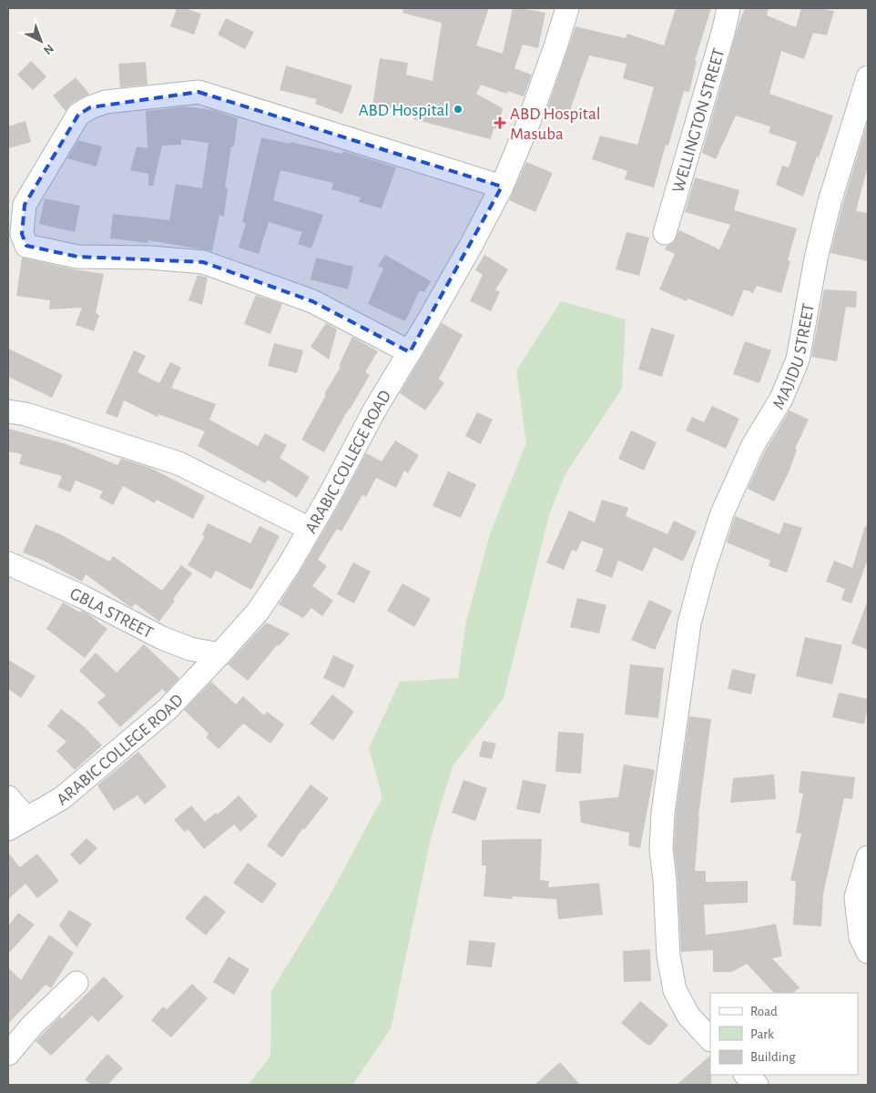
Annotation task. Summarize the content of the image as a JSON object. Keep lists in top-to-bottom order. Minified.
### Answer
{"streets":{"street":["WELLINGTON STREET","MAJIDU STREET","ARABIC COLLEGE ROAD","GBLA STREET"]},"crossings":[["ARABIC COLLEGE ROAD","GBLA STREET"]],"places":{"other":["ABD Hospital"],"health":["ABD Hospital Masuba"]},"legend":["Road","Park","Building"],"north":"bottom right"}
